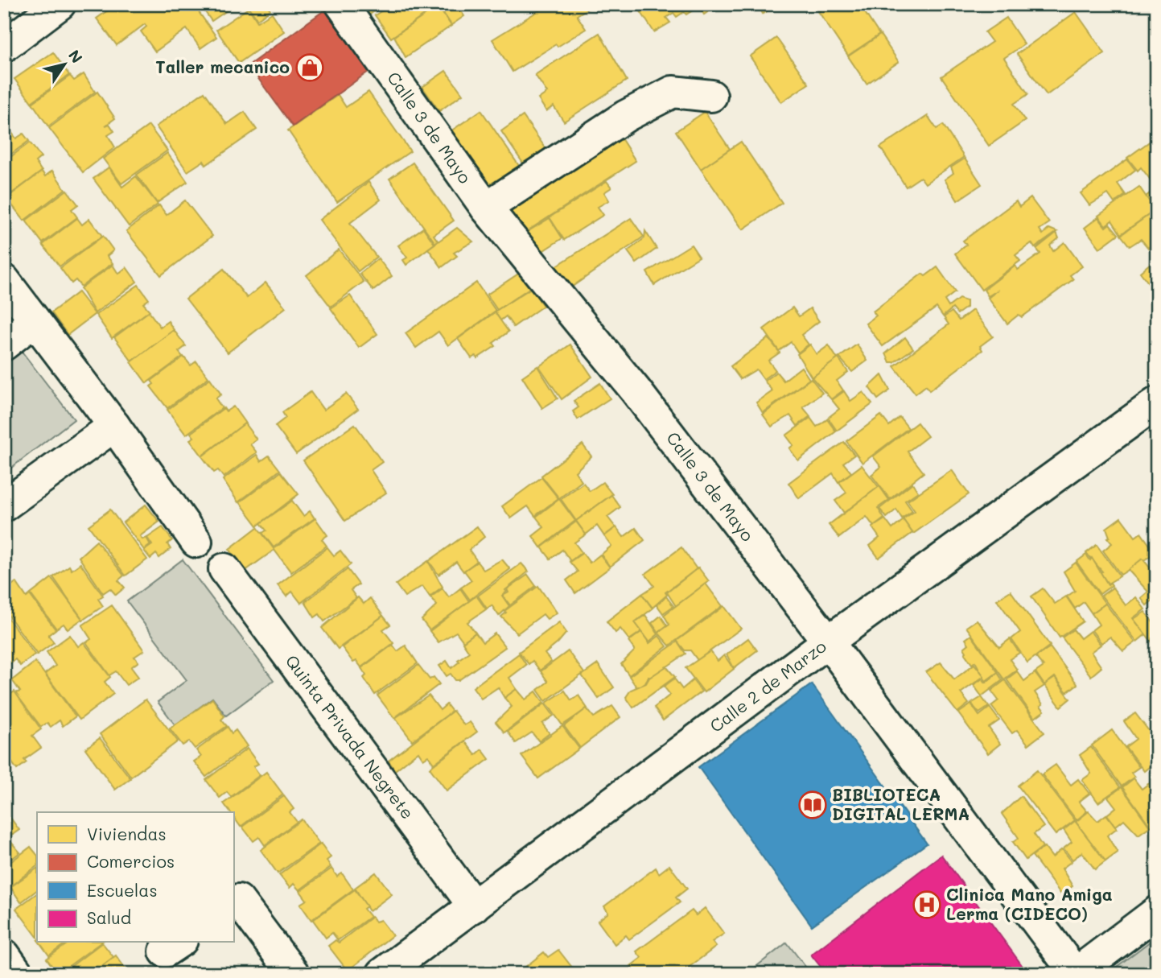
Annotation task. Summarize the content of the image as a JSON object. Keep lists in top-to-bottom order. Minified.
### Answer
{"streets":{"street":["Calle 3 de Mayo","Calle 2 de Marzo","Quinta Privada Negrete"]},"crossings":[["Calle 3 de Mayo","Calle 2 de Marzo"],["Calle 2 de Marzo","Quinta Privada Negrete"]],"places":{"shop":["Taller mecanico"],"library":["BIBLIOTECA DIGITAL LERMA"],"hospital":["Clinica Mano Amiga Lerma (CIDECO)"]},"legend":["Viviendas","Comercios","Escuelas","Salud"],"north":"top right"}
